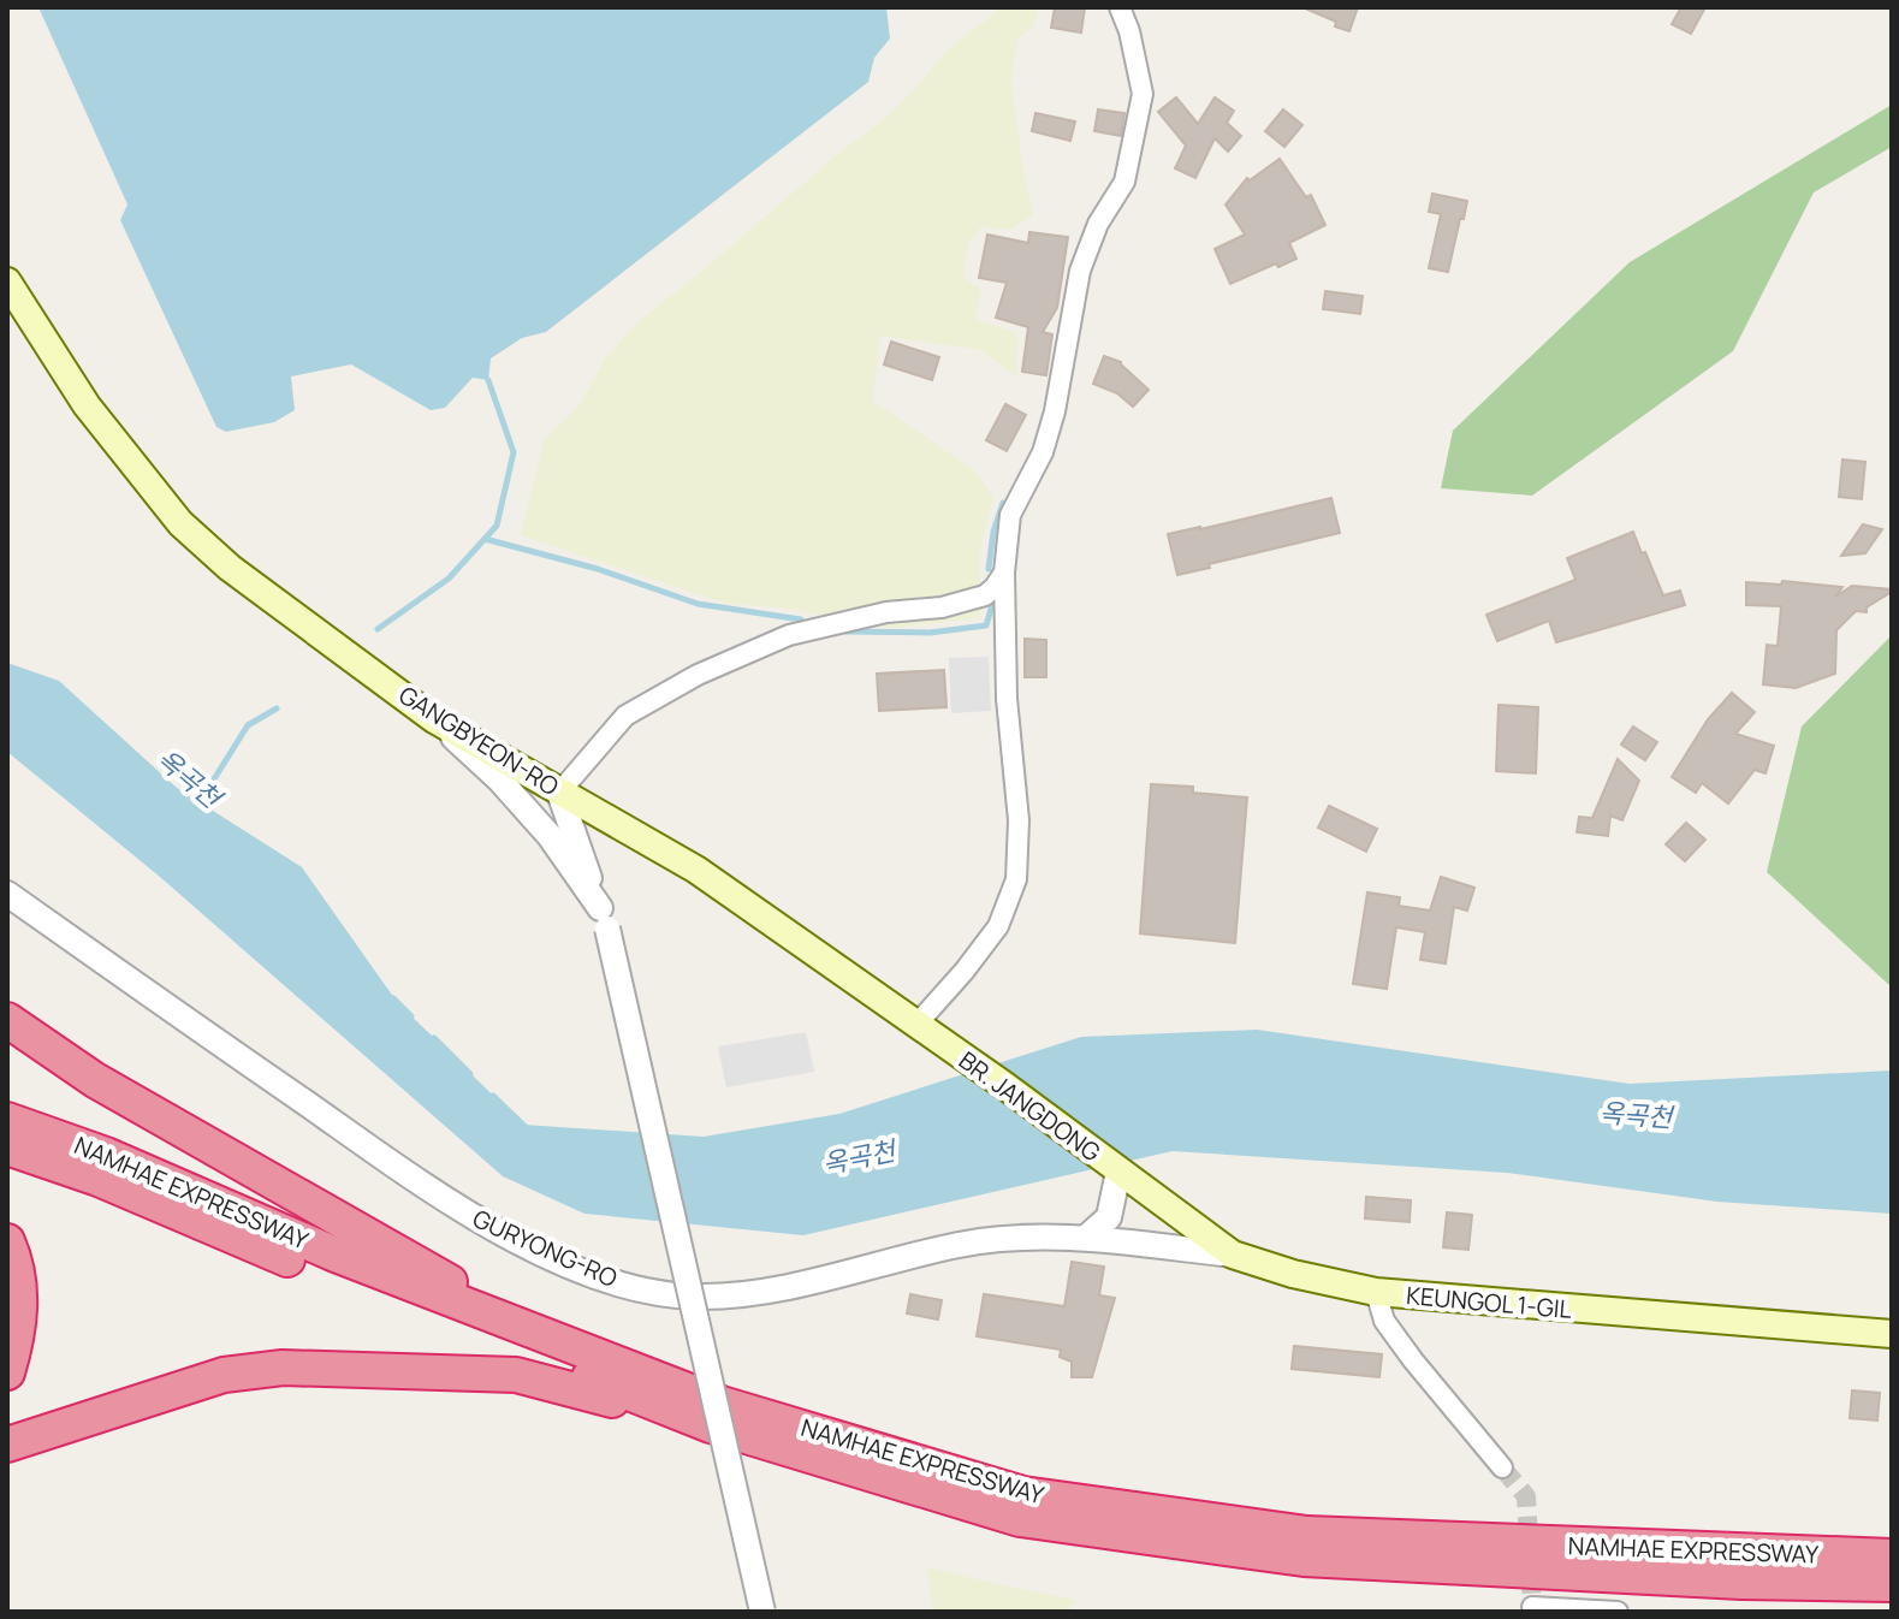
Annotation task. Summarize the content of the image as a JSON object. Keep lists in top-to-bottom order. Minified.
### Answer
{"streets":{"highway":["NAMHAE EXPRESSWAY"],"main road":["GANGBYEON-RO","BR. JANGDONG","KEUNGOL 1-GIL"],"street":["GURYONG-RO"]},"crossings":[["GANGBYEON-RO","BR. JANGDONG"],["BR. JANGDONG","KEUNGOL 1-GIL"],["GURYONG-RO","KEUNGOL 1-GIL"]],"water":["옥곡천"]}
